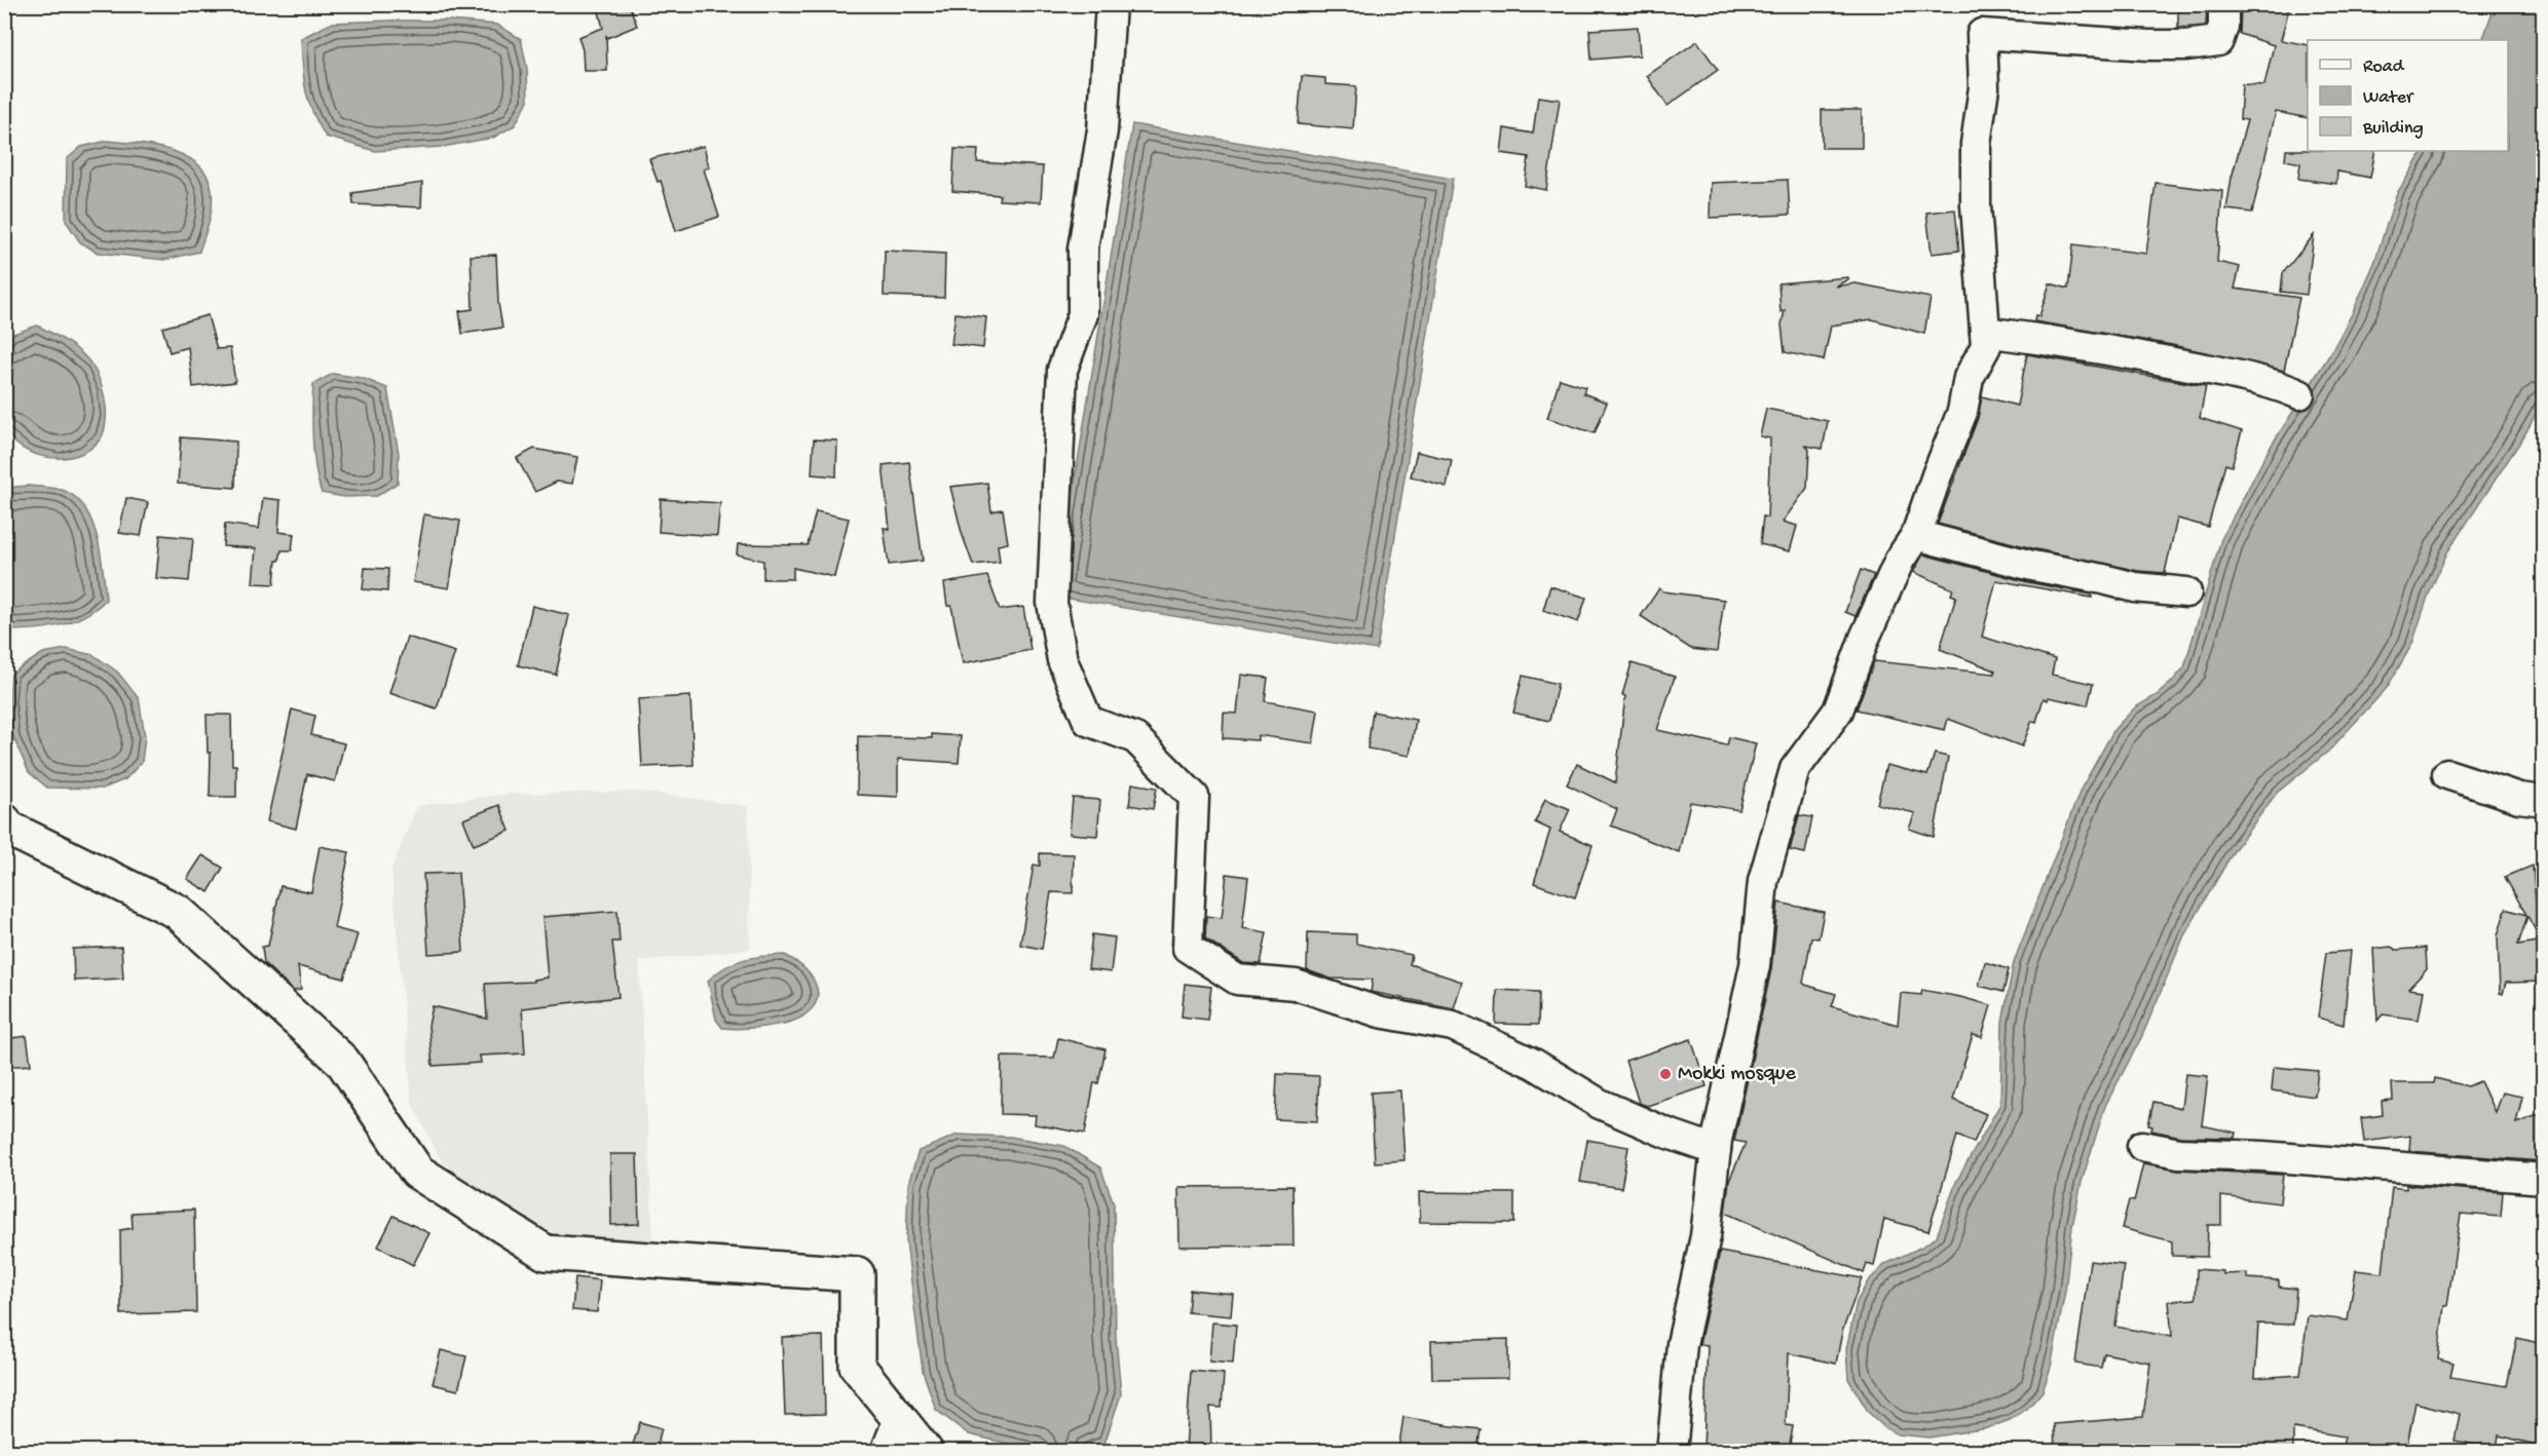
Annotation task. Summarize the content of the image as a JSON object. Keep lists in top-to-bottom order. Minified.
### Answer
{"places":["Mokki mosque"],"legend":["Road","Water","Building"]}
